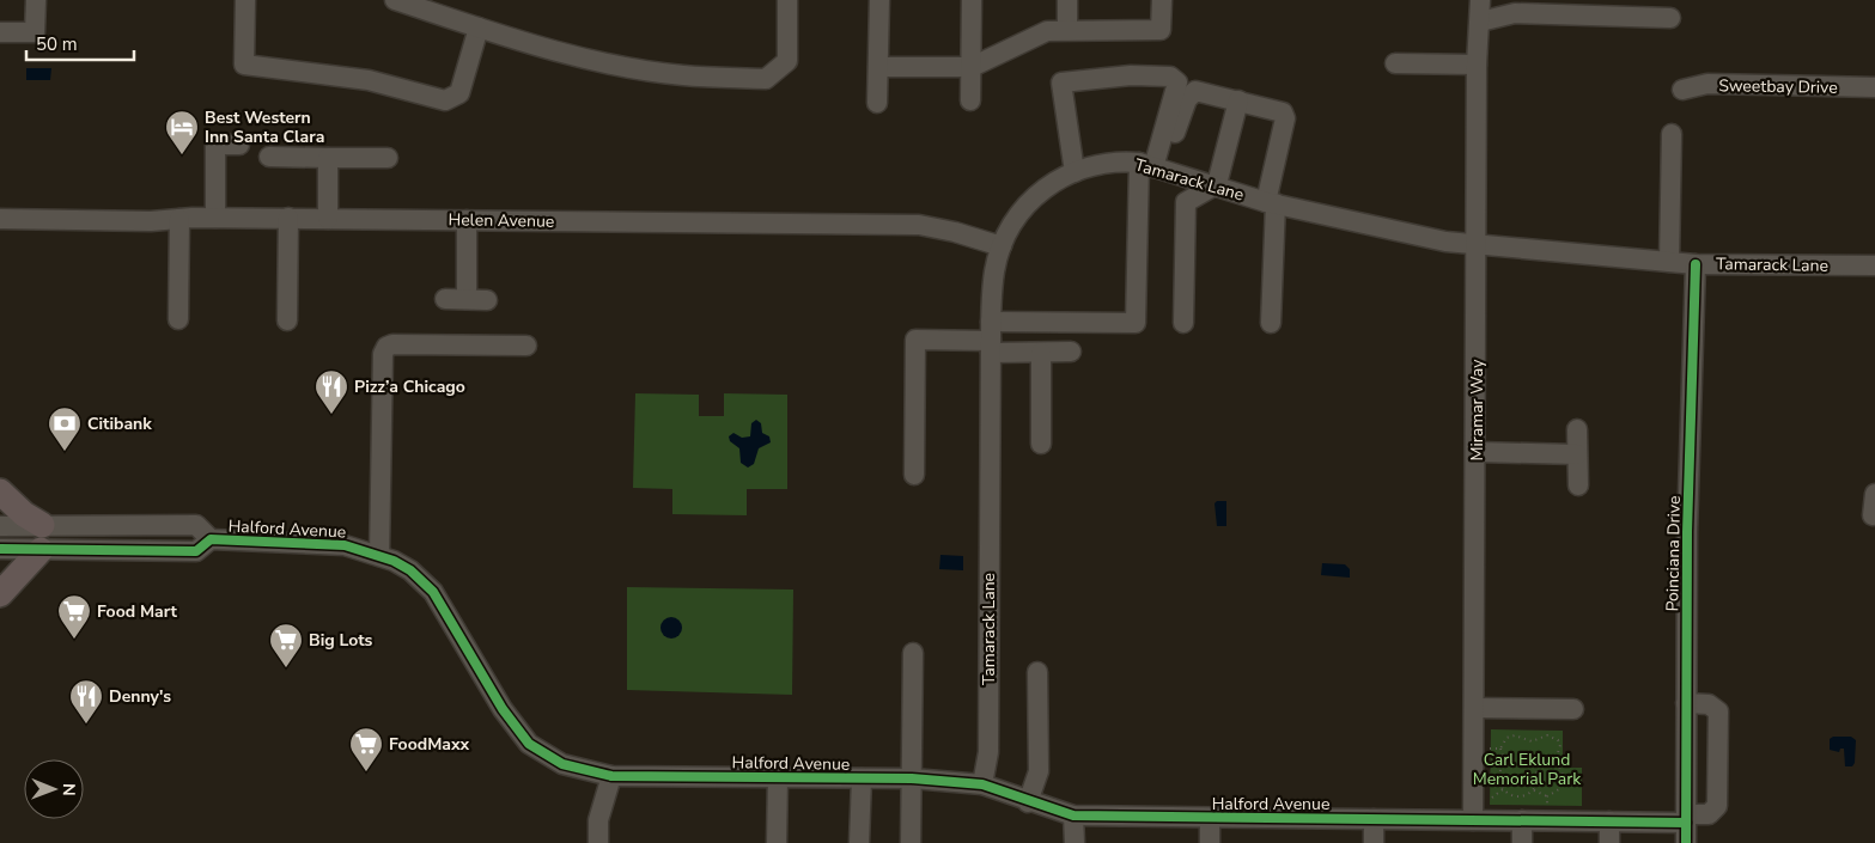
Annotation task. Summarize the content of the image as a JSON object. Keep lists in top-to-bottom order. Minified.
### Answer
{"streets":{"street":["Sweetbay Drive","Tamarack Lane","Helen Avenue","Miramar Way","Halford Avenue","Poinciana Drive"]},"crossings":[["Tamarack Lane","Helen Avenue"],["Tamarack Lane","Miramar Way"],["Tamarack Lane","Halford Avenue"],["Tamarack Lane","Poinciana Drive"],["Miramar Way","Halford Avenue"],["Halford Avenue","Poinciana Drive"]],"parks":["Carl Eklund Memorial Park"],"places":{"hotel":["Best Western Inn Santa Clara"],"restaurant":["Pizz’a Chicago","Denny's"],"bank":["Citibank"],"supermarket":["Food Mart","Big Lots","FoodMaxx"]},"scale_bar":"50 m","north":"right"}
